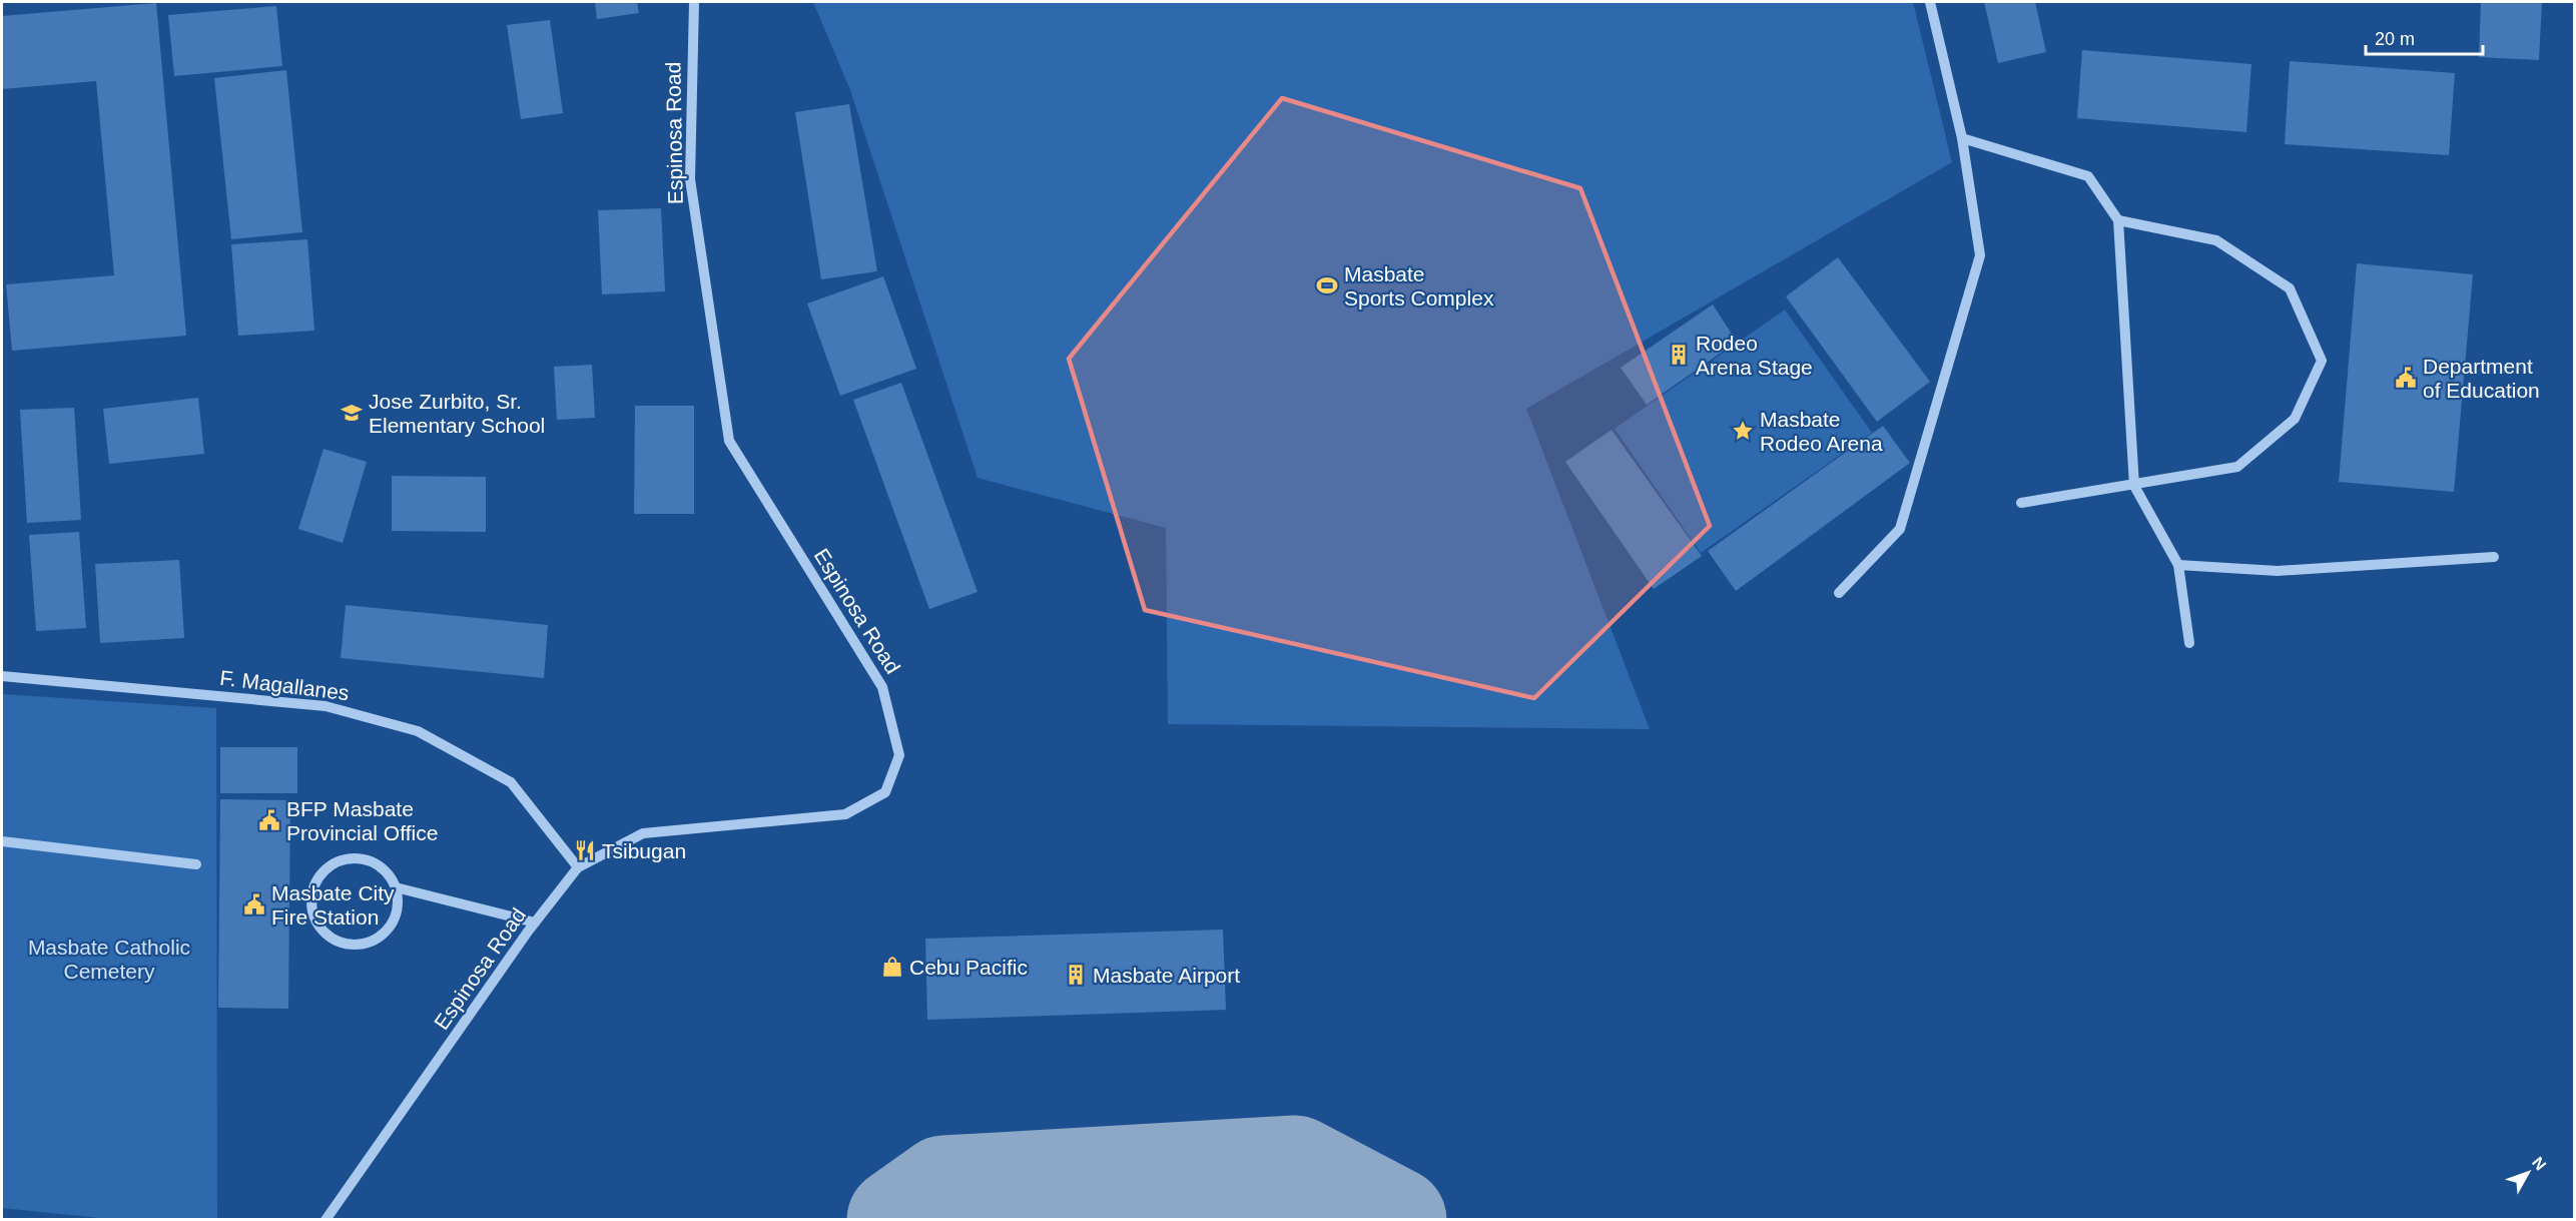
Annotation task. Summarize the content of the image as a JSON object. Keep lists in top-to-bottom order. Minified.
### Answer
{"streets":{"street":["Espinosa Road","F. Magallanes"]},"crossings":[["Espinosa Road","F. Magallanes"]],"parks":["Masbate Catholic Cemetery"],"places":{"sports":["Masbate Sports Complex"],"building":["Rodeo Arena Stage","Masbate Airport"],"public building":["Department of Education","BFP Masbate Provincial Office","Masbate City Fire Station"],"school or university":["Jose Zurbito, Sr. Elementary School"],"place":["Masbate Rodeo Arena"],"restaurant":["Tsibugan"],"shop":["Cebu Pacific"]},"scale_bar":"20 m","north":"top right"}
